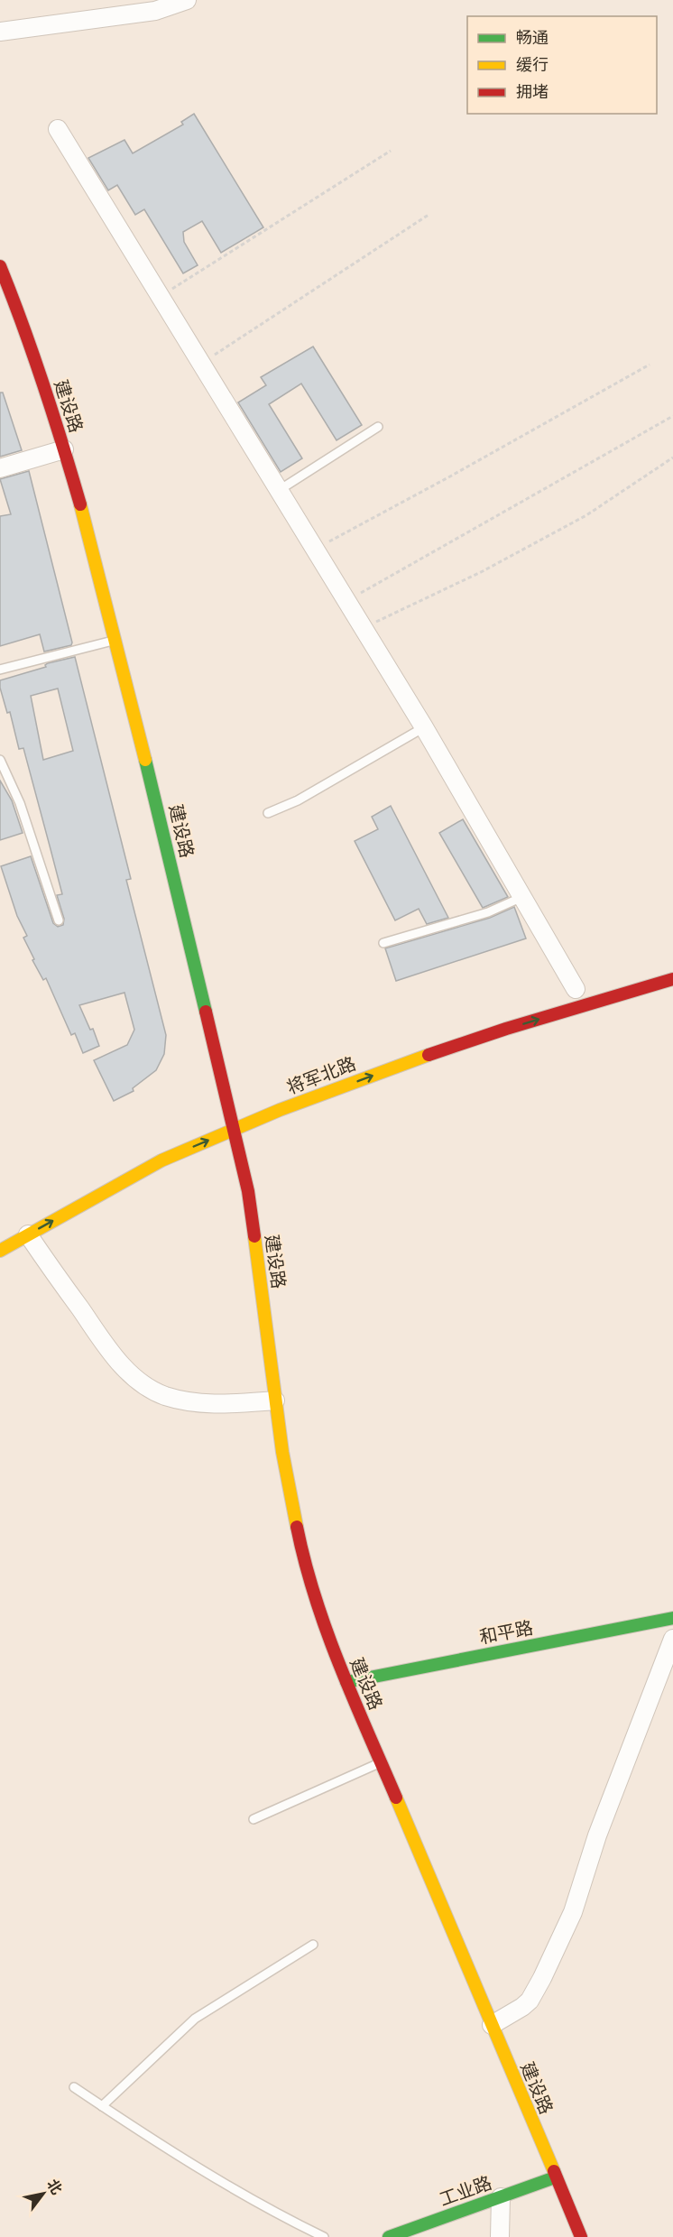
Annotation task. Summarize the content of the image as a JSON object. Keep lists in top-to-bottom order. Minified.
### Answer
{"streets":{"main road":["建设路","将军北路","和平路","工业路"]},"crossings":[["建设路","将军北路"],["建设路","和平路"],["建设路","工业路"]],"one_way":["将军北路"],"legend":["畅通","缓行","拥堵"],"north":"top right"}
